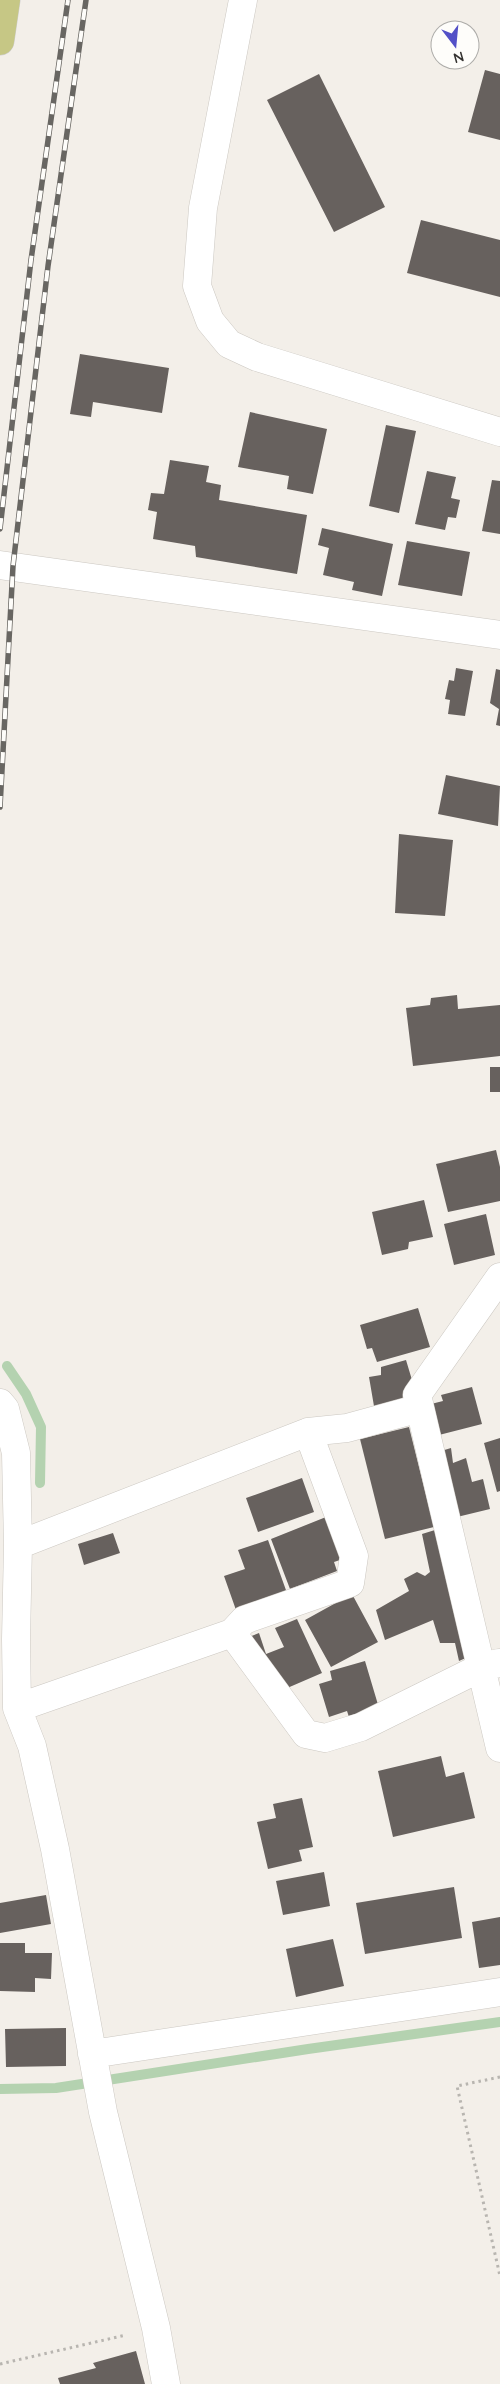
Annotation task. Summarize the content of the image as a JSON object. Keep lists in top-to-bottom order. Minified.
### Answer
{"north":"bottom"}
